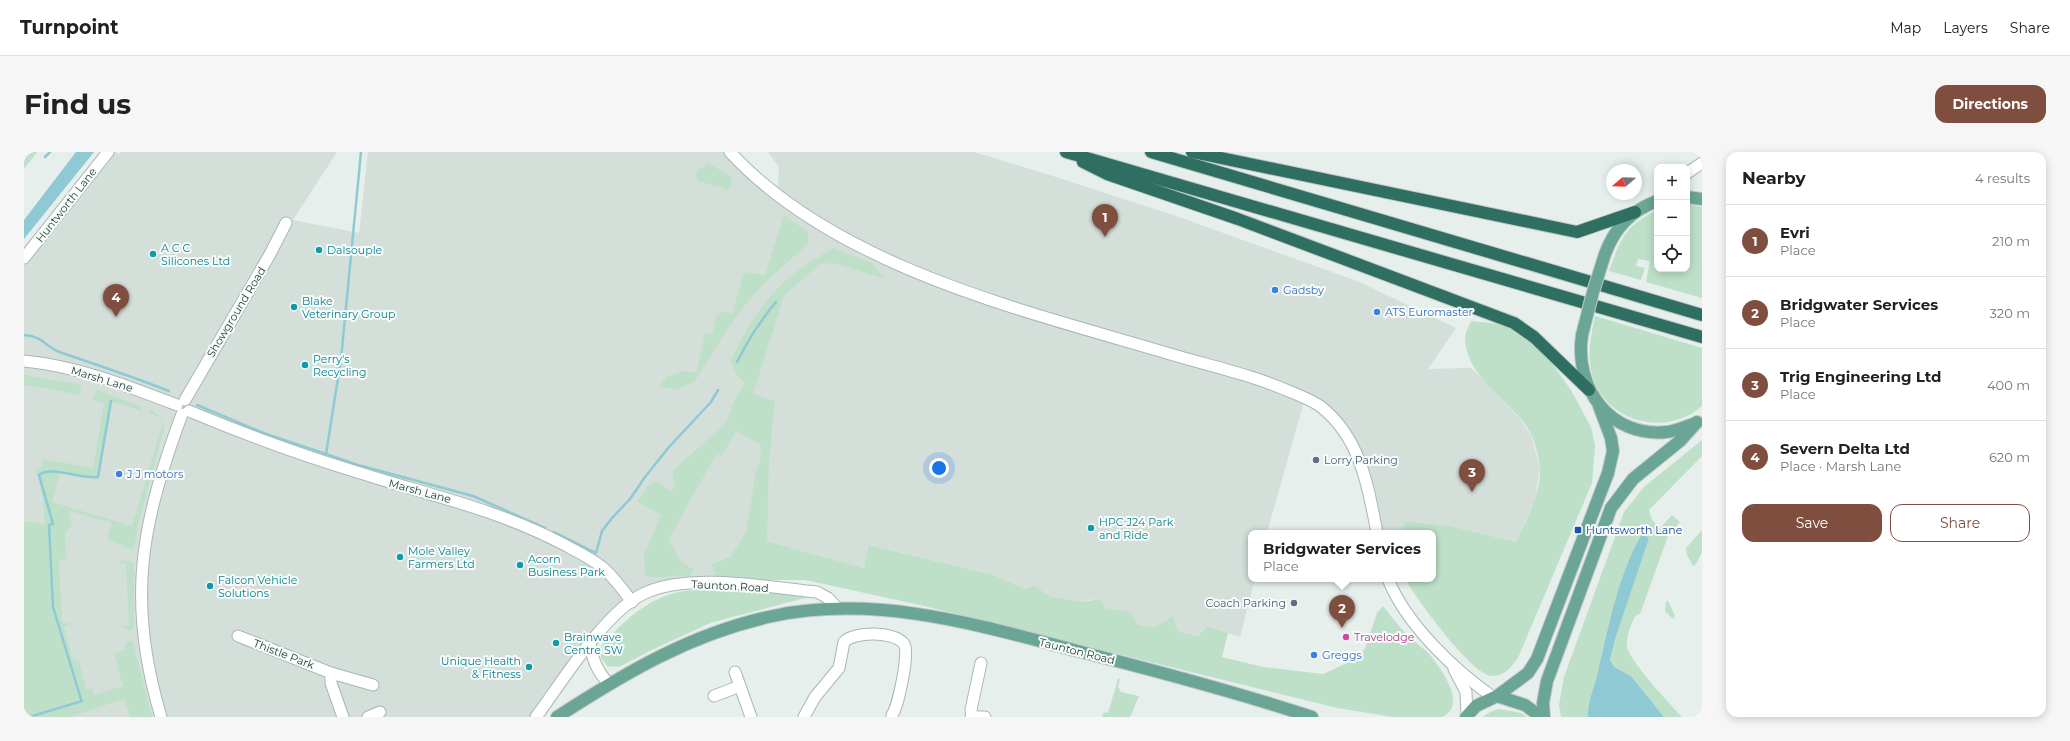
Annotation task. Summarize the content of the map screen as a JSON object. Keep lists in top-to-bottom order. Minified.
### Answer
{"streets":{"main road":["Taunton Road"],"street":["Huntworth Lane","Showground Road","Marsh Lane","Thistle Park"]},"crossings":[["Showground Road","Marsh Lane"],["Marsh Lane","Taunton Road"]],"places":{"other":["Dalsouple","A C C Silicones Ltd","Gadsby","Blake Veterinary Group","ATS Euromaster","Perry's Recycling","Lorry Parking","J J motors","HPC J24 Park and Ride","Mole Valley Farmers Ltd","Acorn Business Park","Falcon Vehicle Solutions","Coach Parking","Travelodge","Brainwave Centre SW","Greggs","Unique Health & Fitness"],"transit":["Huntsworth Lane"]},"north":"left","page":{"header":"Turnpoint","nav":["Map","Layers","Share"],"buttons":["Directions",["Save","Share"]],"title":"Find us","heading":["Nearby","4 results"],"map_buttons":["+","−"],"pins":["1","4","3","2"],"list":[{"mark":"1","name":"Evri","note":"Place","value":"210 m"},{"mark":"2","name":"Bridgwater Services","note":"Place","value":"320 m"},{"mark":"3","name":"Trig Engineering Ltd","note":"Place","value":"400 m"},{"mark":"4","name":"Severn Delta Ltd","note":"Place · Marsh Lane","value":"620 m"}],"popup":["Bridgwater Services","Place"]}}
